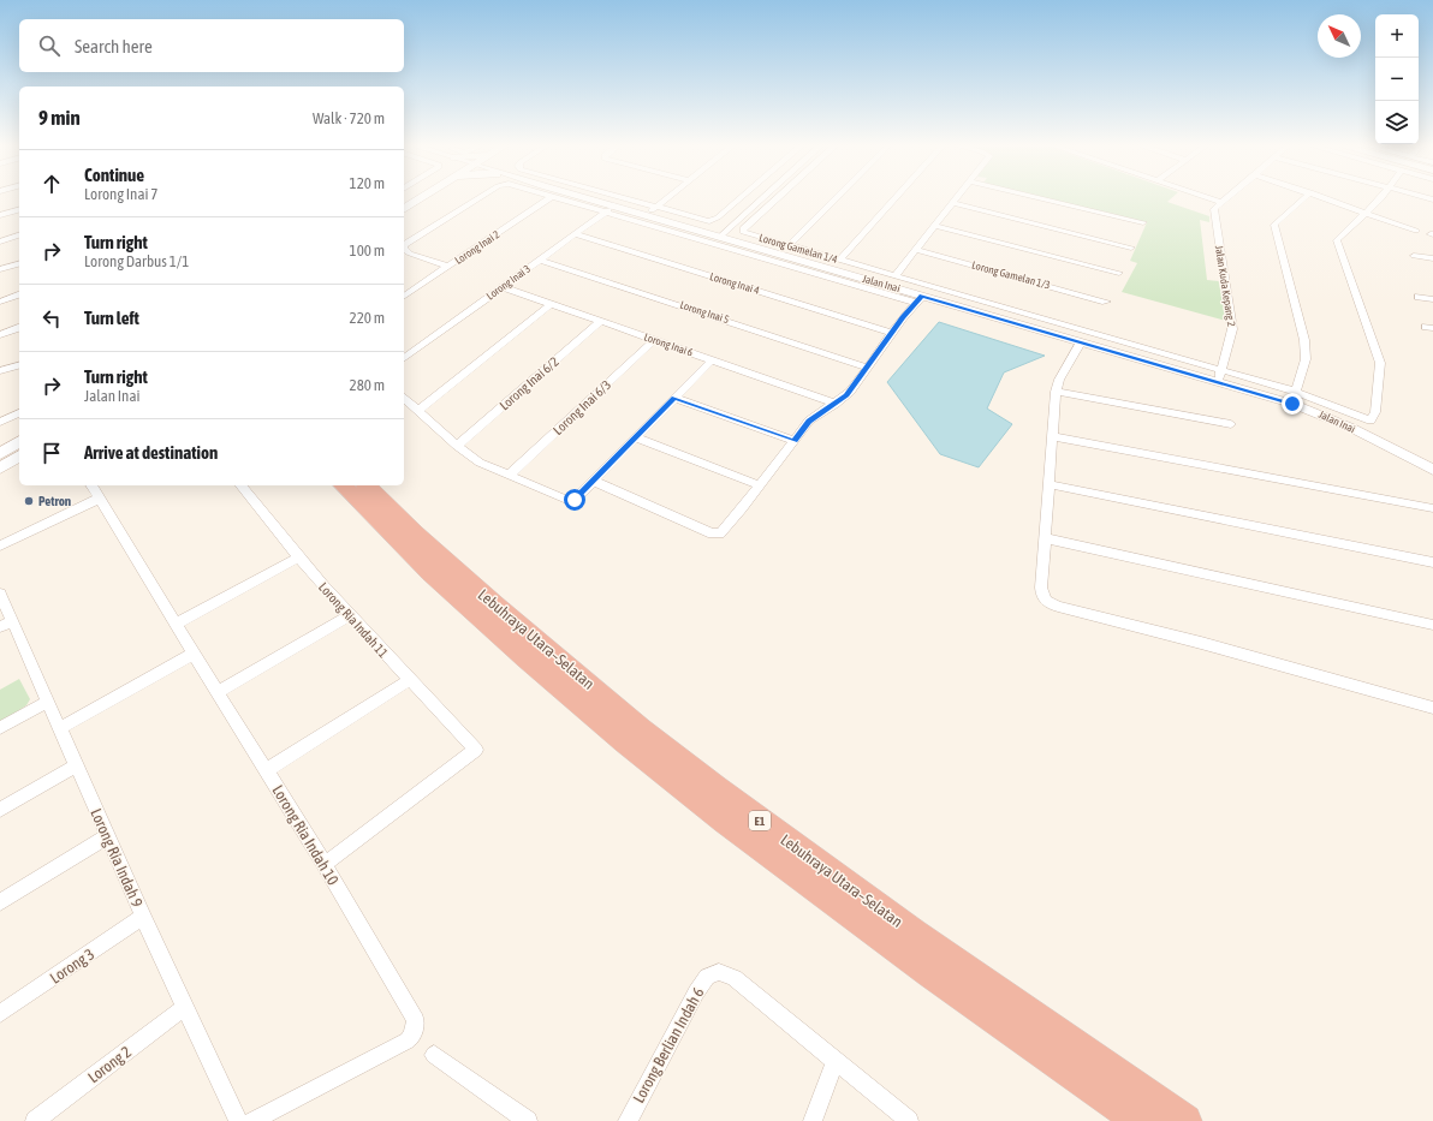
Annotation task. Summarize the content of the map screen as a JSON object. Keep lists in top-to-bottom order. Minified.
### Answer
{"streets":{"highway":["Lebuhraya Utara–Selatan","E1"],"street":["Lorong Inai 2","Lorong Gamelan 1/4","Lorong Gamelan 1/3","Lorong Inai 3","Lorong Inai 4","Jalan Inai","Jalan Kuda Kepang 2","Lorong Inai 5","Lorong Inai 6","Lorong Inai 6/2","Lorong Inai 6/3","Lorong Ria Indah 11","Lorong Ria Indah 10","Lorong Ria Indah 9","Lorong 3","Lorong Berlian Indah 6","Lorong 2"]},"crossings":[["Lorong Gamelan 1/4","Jalan Kuda Kepang 2"],["Lorong Inai 3","Lorong Inai 4"],["Lorong Inai 3","Jalan Inai"],["Lorong Inai 3","Lorong Inai 5"],["Lorong Inai 3","Lorong Inai 6"],["Jalan Inai","Jalan Kuda Kepang 2"],["Lorong Inai 6","Lorong Inai 6/2"],["Lorong Inai 6","Lorong Inai 6/3"],["Lorong Ria Indah 11","Lorong Ria Indah 10"],["Lorong Ria Indah 9","Lorong 3"],["Lorong Ria Indah 9","Lorong 2"]],"places":["Petron"],"north":"top left","page":{"map_buttons":["+","−"],"search":"Search here","heading":["9 min","Walk · 720 m"],"list":[["Continue","Lorong Inai 7","120 m"],["Turn right","Lorong Darbus 1/1","100 m"],["Turn left","220 m"],["Turn right","Jalan Inai","280 m"],"Arrive at destination"]}}
